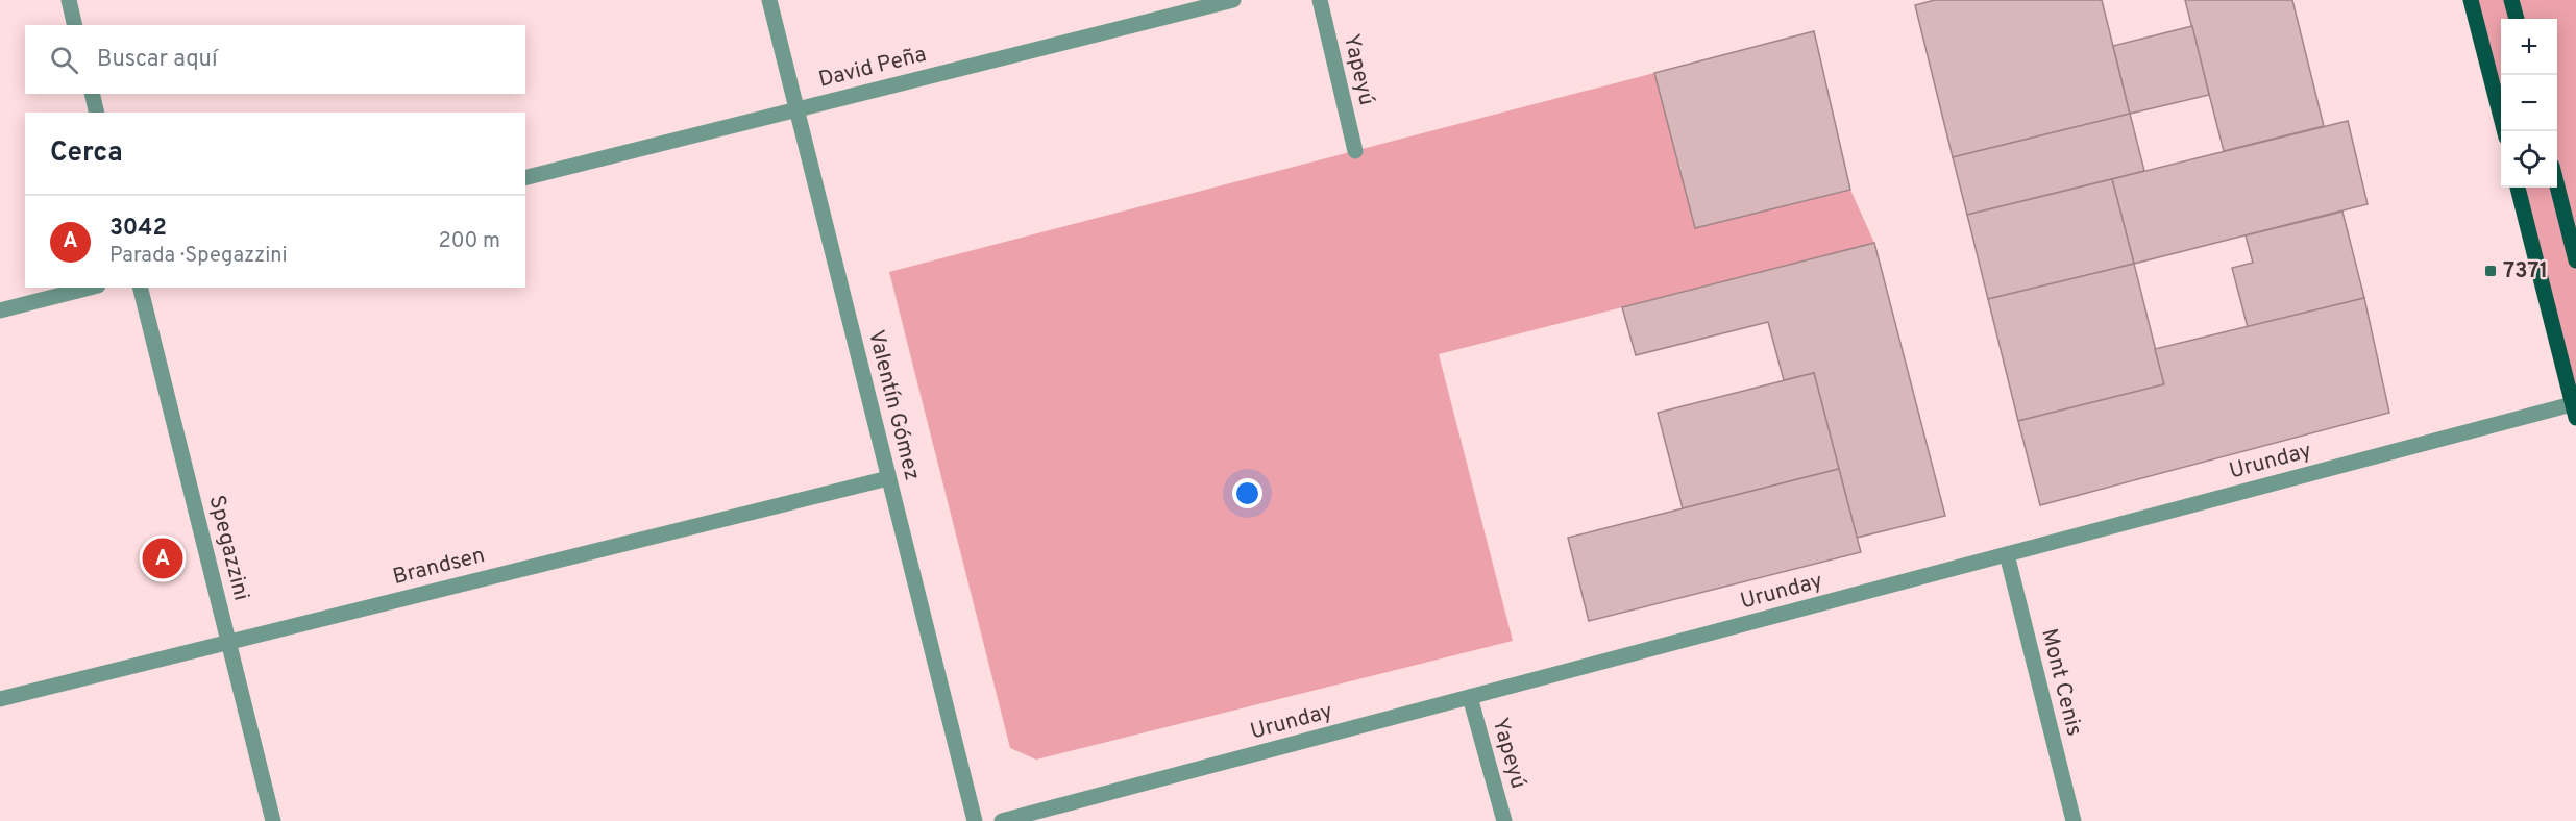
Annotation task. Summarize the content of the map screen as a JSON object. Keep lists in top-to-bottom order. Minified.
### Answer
{"streets":{"street":["David Peña","Yapeyú","Valentín Gómez","Urunday","Spegazzini","Brandsen","Mont Cenis"]},"crossings":[["David Peña","Valentín Gómez"],["Yapeyú","Urunday"],["Valentín Gómez","Brandsen"],["Urunday","Mont Cenis"],["Spegazzini","Brandsen"]],"places":{"transit":["7371"]},"page":{"map_buttons":["+","−"],"search":"Buscar aquí","heading":"Cerca","list":[{"mark":"A","name":"3042","note":"Parada · Spegazzini","value":"200 m"}],"pins":"A"}}
